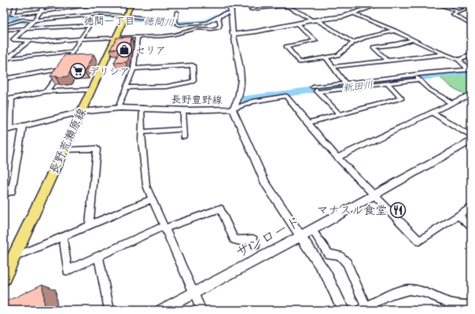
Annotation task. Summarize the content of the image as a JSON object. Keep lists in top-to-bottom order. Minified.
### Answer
{"streets":{"main road":["長野豊野線","長野荒瀬原線"],"street":["サンロード"]},"crossings":[["長野豊野線","長野荒瀬原線"]],"districts":["徳間一丁目"],"water":["徳間川","新田川"],"places":{"shop":["セリア"],"supermarket":["デリシア"],"restaurant":["マナスル食堂"]}}
